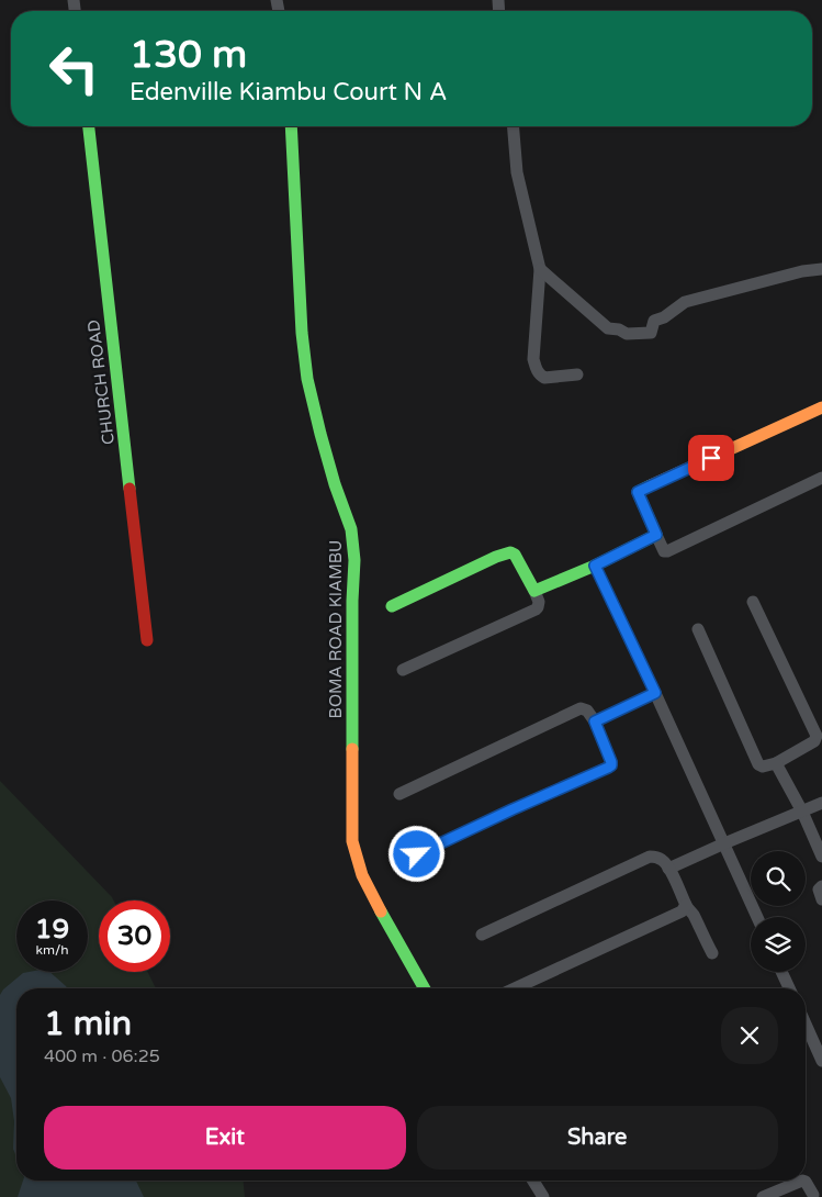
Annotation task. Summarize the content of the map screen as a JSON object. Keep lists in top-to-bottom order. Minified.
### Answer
{"streets":{"street":["CHURCH ROAD","BOMA ROAD KIAMBU"]},"page":{"turn":["130 m","Edenville Kiambu Court N A"],"speed":"19 km/h","limit":"30","heading":["1 min","400 m · 06:25"],"buttons":["Exit","Share"]}}
